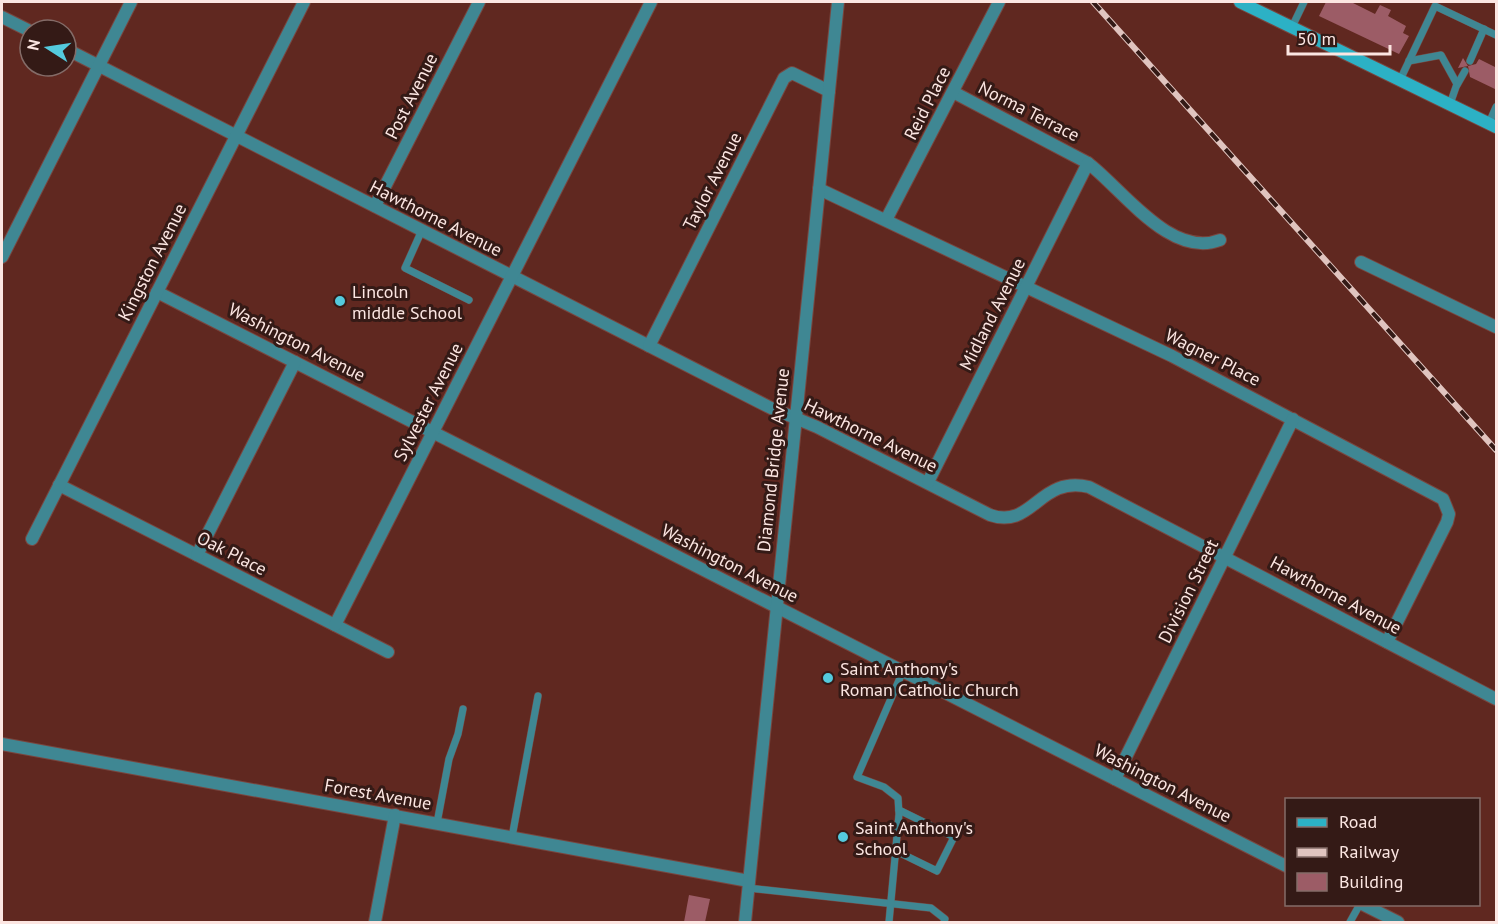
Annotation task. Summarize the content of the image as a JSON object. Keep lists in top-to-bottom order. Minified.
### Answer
{"streets":{"street":["Post Avenue","Reid Place","Norma Terrace","Taylor Avenue","Hawthorne Avenue","Kingston Avenue","Midland Avenue","Washington Avenue","Wagner Place","Sylvester Avenue","Diamond Bridge Avenue","Oak Place","Division Street","Forest Avenue"]},"crossings":[["Post Avenue","Hawthorne Avenue"],["Reid Place","Norma Terrace"],["Reid Place","Wagner Place"],["Norma Terrace","Midland Avenue"],["Taylor Avenue","Hawthorne Avenue"],["Taylor Avenue","Diamond Bridge Avenue"],["Hawthorne Avenue","Kingston Avenue"],["Hawthorne Avenue","Midland Avenue"],["Hawthorne Avenue","Wagner Place"],["Hawthorne Avenue","Sylvester Avenue"],["Hawthorne Avenue","Diamond Bridge Avenue"],["Hawthorne Avenue","Division Street"],["Kingston Avenue","Washington Avenue"],["Kingston Avenue","Oak Place"],["Midland Avenue","Wagner Place"],["Washington Avenue","Sylvester Avenue"],["Washington Avenue","Diamond Bridge Avenue"],["Washington Avenue","Division Street"],["Wagner Place","Diamond Bridge Avenue"],["Wagner Place","Division Street"],["Sylvester Avenue","Oak Place"],["Diamond Bridge Avenue","Forest Avenue"]],"places":["Lincoln middle School","Saint Anthony's Roman Catholic Church","Saint Anthony's School"],"legend":["Road","Railway","Building"],"scale_bar":"50 m","north":"left"}
